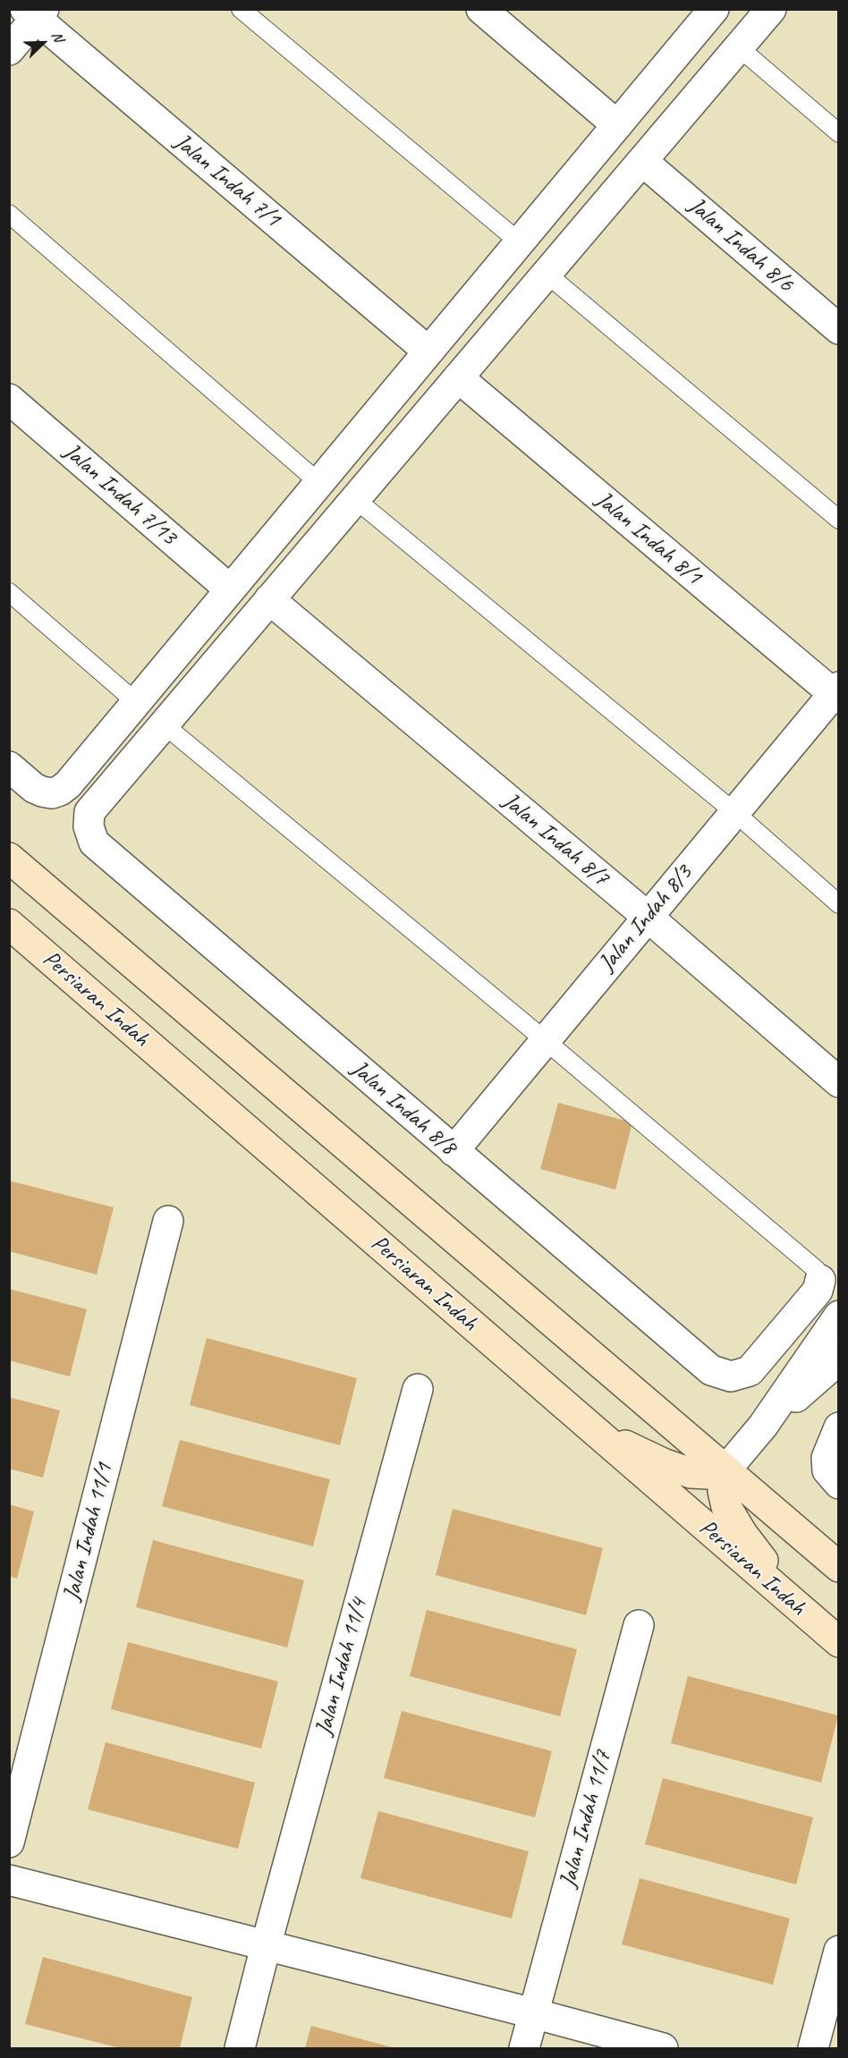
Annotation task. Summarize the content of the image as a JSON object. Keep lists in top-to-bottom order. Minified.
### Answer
{"streets":{"main road":["Persiaran Indah"],"street":["Jalan Indah 7/1","Jalan Indah 8/6","Jalan Indah 7/13","Jalan Indah 8/1","Jalan Indah 8/7","Jalan Indah 8/3","Jalan Indah 8/8","Jalan Indah 11/1","Jalan Indah 11/4","Jalan Indah 11/7"]},"crossings":[["Jalan Indah 8/1","Jalan Indah 8/3"],["Jalan Indah 8/7","Jalan Indah 8/3"],["Jalan Indah 8/3","Jalan Indah 8/8"]],"north":"top right"}
